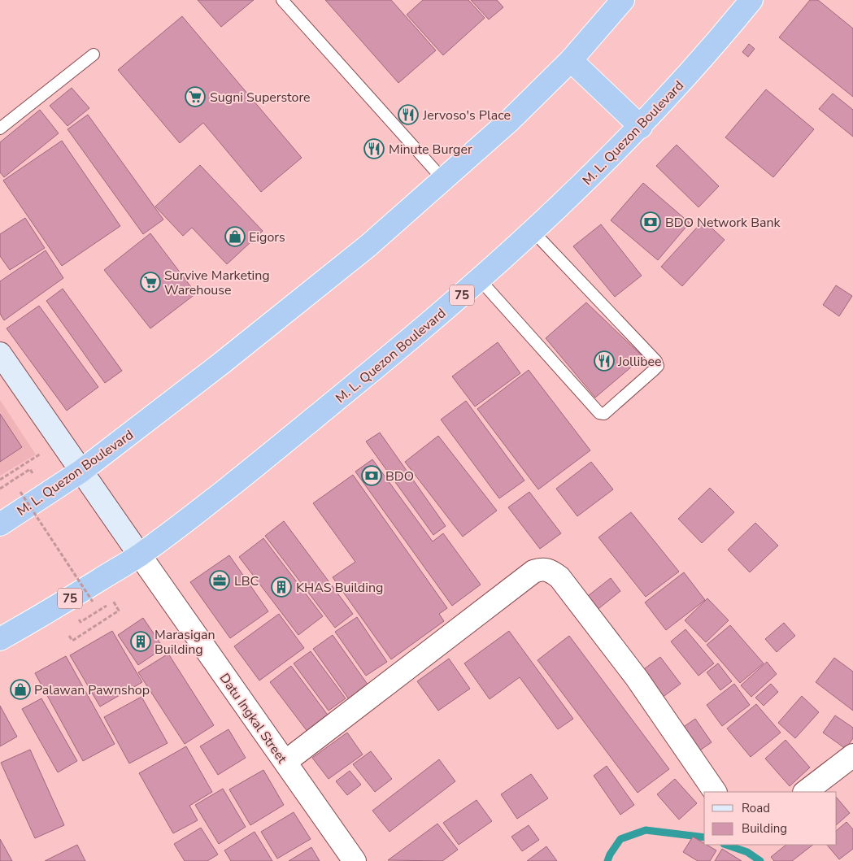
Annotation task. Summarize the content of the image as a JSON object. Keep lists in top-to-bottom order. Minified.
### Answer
{"streets":{"highway":["M. L. Quezon Boulevard","75"],"street":["Datu Ingkal Street"]},"crossings":[["M. L. Quezon Boulevard","Datu Ingkal Street"]],"places":{"supermarket":["Sugni Superstore","Survive Marketing Warehouse"],"restaurant":["Jervoso's Place","Minute Burger","Jollibee"],"bank":["BDO Network Bank","BDO"],"shop":["Eigors","Palawan Pawnshop"],"office":["LBC"],"building":["KHAS Building","Marasigan Building"]},"legend":["Road","Building"]}
